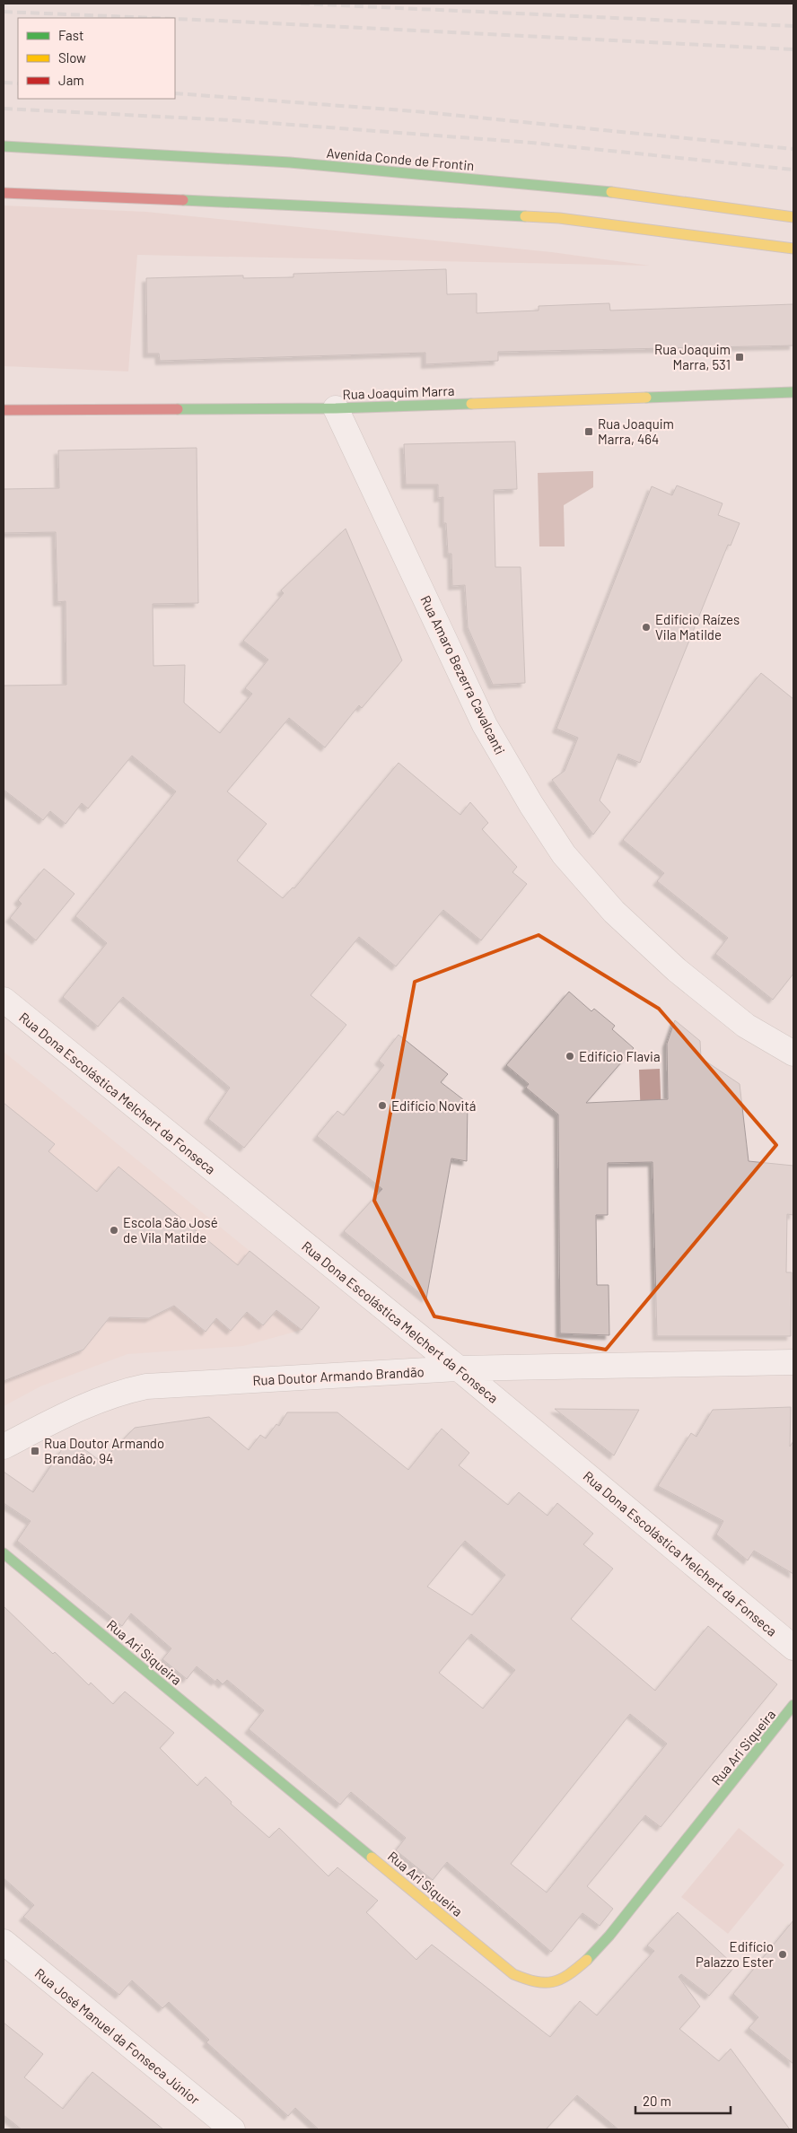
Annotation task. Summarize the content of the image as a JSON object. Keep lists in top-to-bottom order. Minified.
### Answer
{"streets":{"main road":["Avenida Conde de Frontin","Rua Joaquim Marra","Rua Ari Siqueira"],"street":["Rua Amaro Bezerra Cavalcanti","Rua Dona Escolástica Melchert da Fonseca","Rua Doutor Armando Brandão","Rua José Manuel da Fonseca Júnior"]},"crossings":[["Rua Joaquim Marra","Rua Amaro Bezerra Cavalcanti"],["Rua Dona Escolástica Melchert da Fonseca","Rua Doutor Armando Brandão"]],"places":{"transit":["Rua Joaquim Marra, 531","Rua Joaquim Marra, 464","Rua Doutor Armando Brandão, 94"],"other":["Edifício Raízes Vila Matilde","Edifício Flavia","Edifício Novitá","Escola São José de Vila Matilde","Edifício Palazzo Ester"]},"legend":["Fast","Slow","Jam"],"scale_bar":"20 m"}
